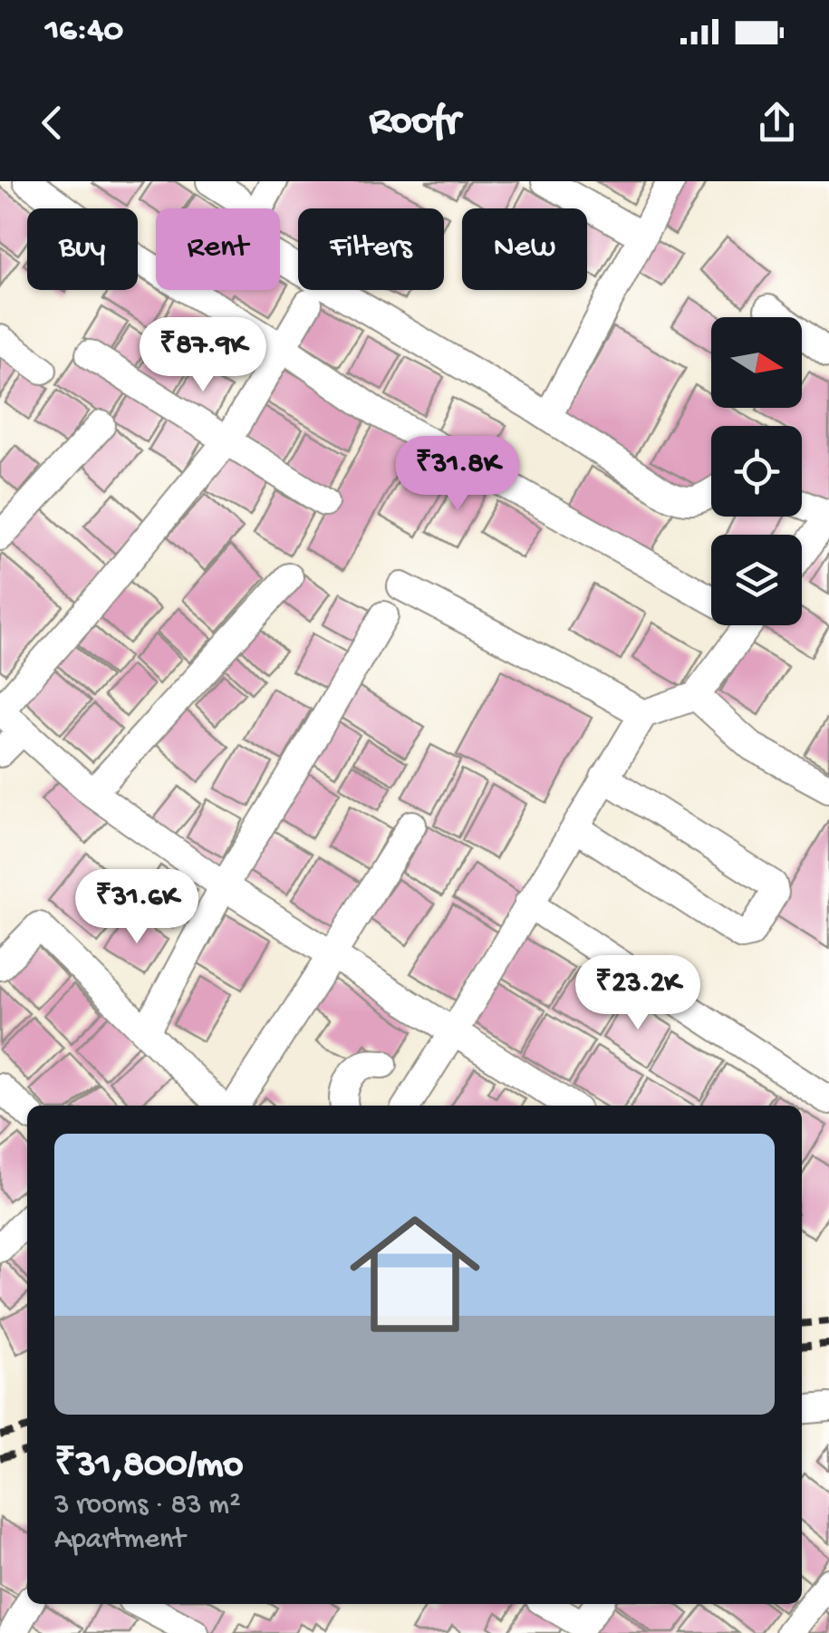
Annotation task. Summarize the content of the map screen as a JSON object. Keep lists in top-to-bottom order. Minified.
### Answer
{"north":"right","page":{"status":"16:40","header":"Roofr","chip":["Buy","Rent","Filters","New"],"price":["₹87.9K","₹31.8K","₹31.6K","₹23.2K"],"list":[{"name":"₹31,800/mo","note":"3 rooms · 83 m² · Apartment"}]}}
